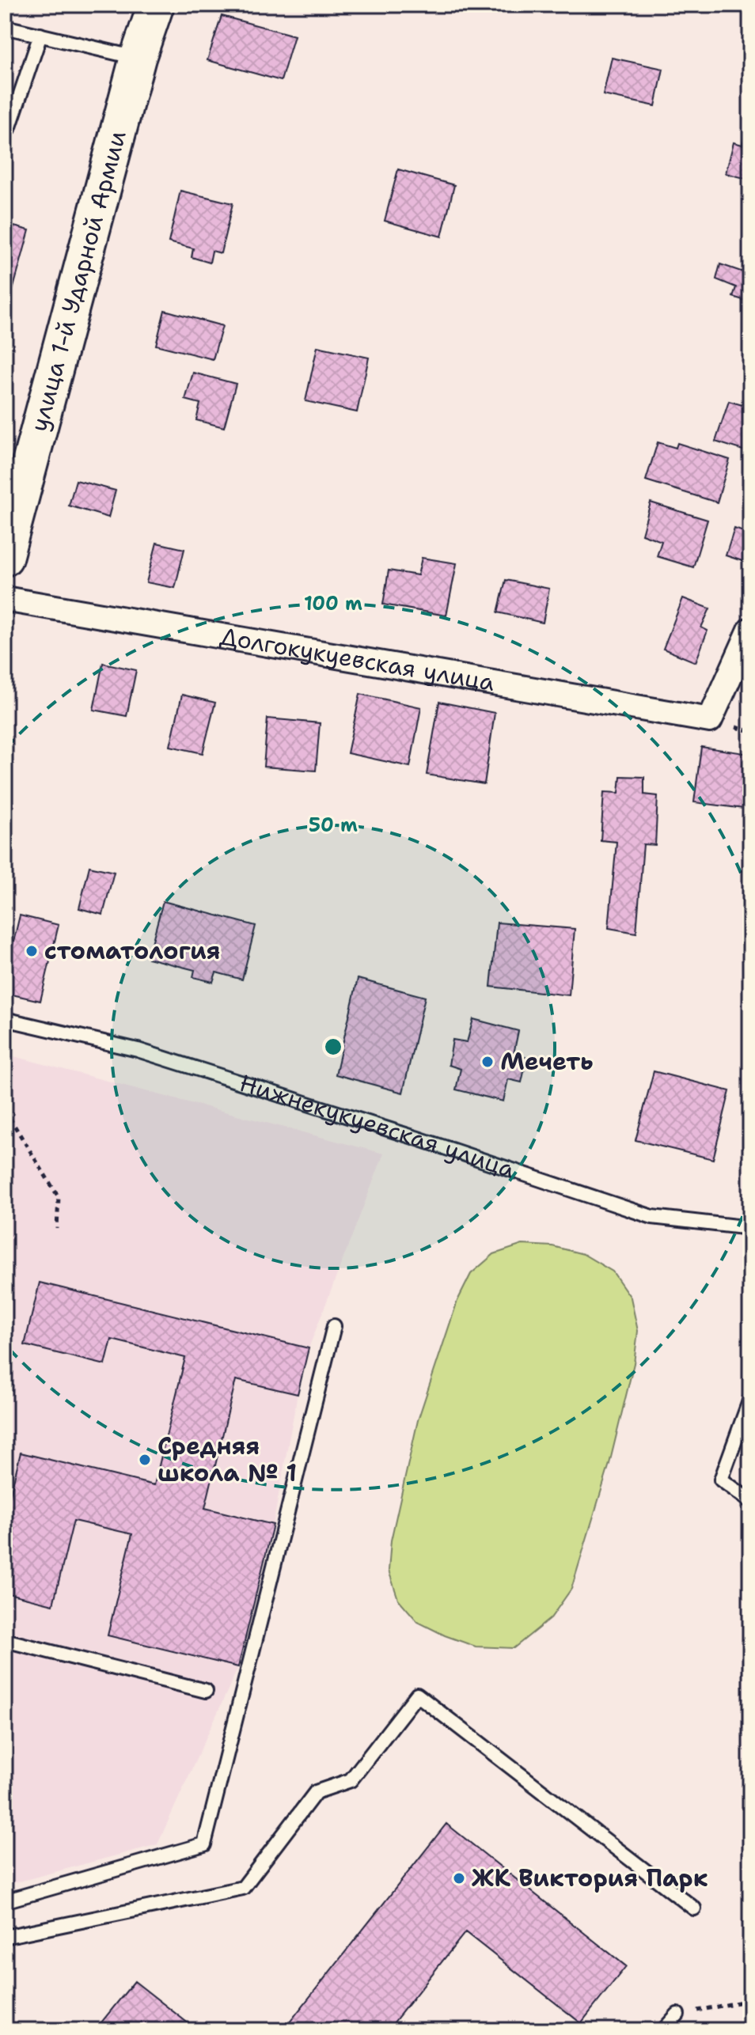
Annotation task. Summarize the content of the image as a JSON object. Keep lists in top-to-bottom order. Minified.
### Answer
{"streets":{"main road":["улица 1-й Ударной Армии"],"street":["Долгокукуевская улица"],"lane":["Нижнекукуевская улица"]},"places":["стоматология","Мечеть","Средняя школа № 1","ЖК Виктория Парк"],"rings":["100 m","50 m"]}
